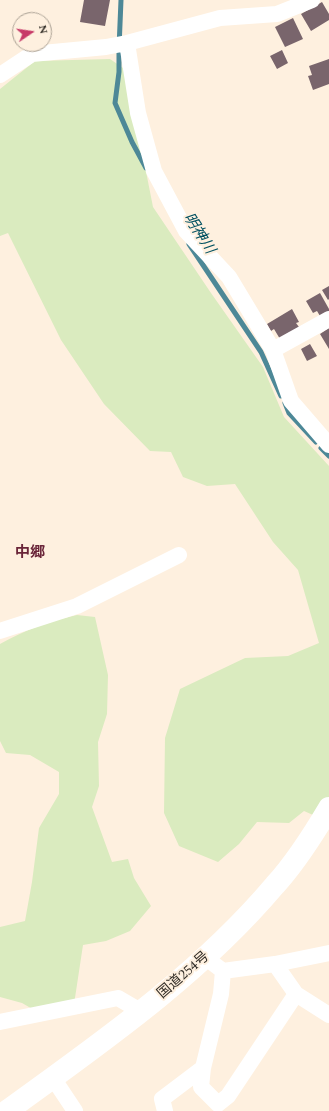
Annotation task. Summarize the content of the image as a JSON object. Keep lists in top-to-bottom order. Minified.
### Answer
{"streets":{"highway":["国道254号"]},"districts":["中郷"],"water":["明神川"],"north":"right"}
